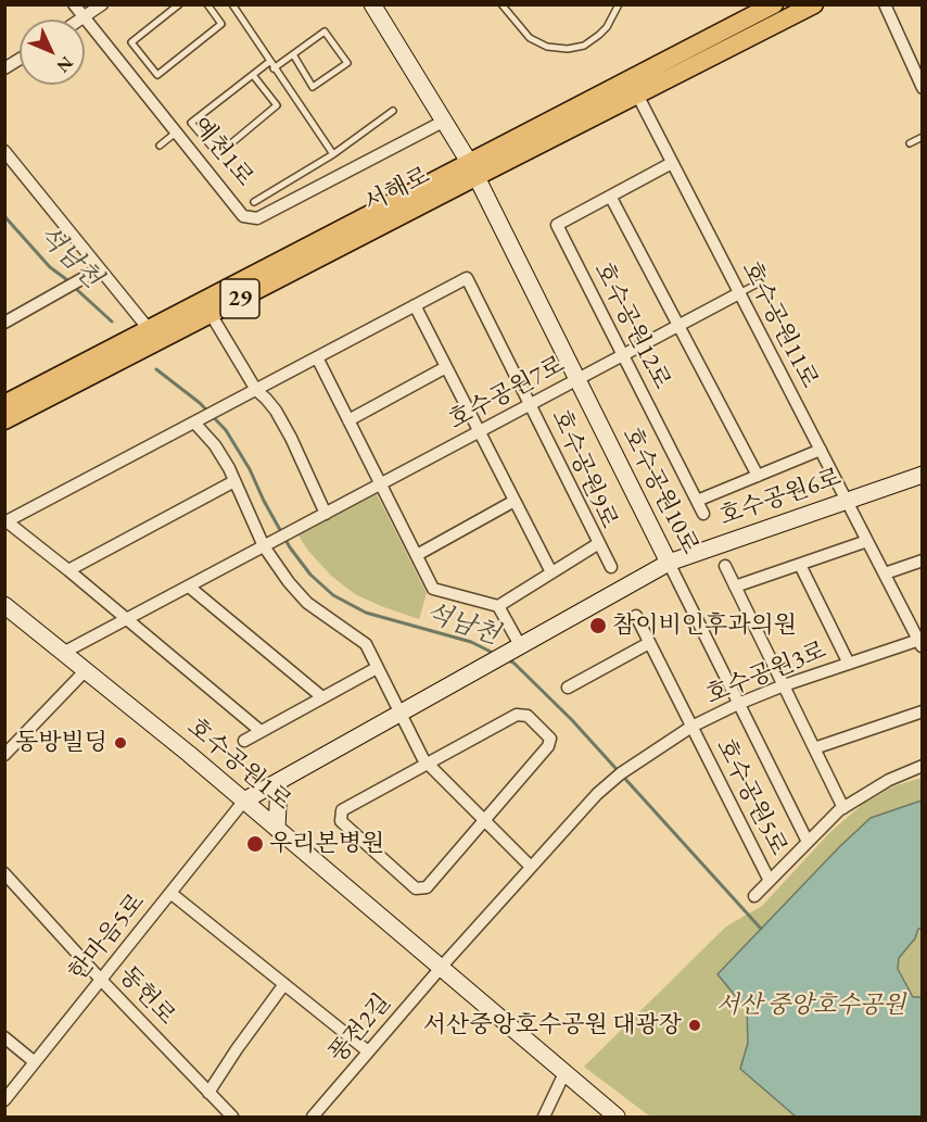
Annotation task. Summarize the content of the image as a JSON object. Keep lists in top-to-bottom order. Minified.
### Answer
{"streets":{"main road":["서해로","29"],"street":["예천1로","호수공원11로","호수공원12로","호수공원7로","호수공원9로","호수공원10로","호수공원6로","호수공원3로","호수공원1로","호수공원5로","한마음5로","동헌로","풍전2길"]},"crossings":[["서해로","호수공원11로"],["서해로","호수공원10로"],["호수공원11로","호수공원12로"],["호수공원11로","호수공원7로"],["호수공원11로","호수공원6로"],["호수공원11로","호수공원3로"],["호수공원12로","호수공원7로"],["호수공원7로","호수공원9로"],["호수공원7로","호수공원10로"],["호수공원10로","호수공원6로"],["호수공원10로","호수공원3로"],["호수공원10로","호수공원5로"],["호수공원3로","호수공원5로"],["호수공원1로","한마음5로"],["호수공원1로","풍전2길"],["한마음5로","동헌로"]],"water":["석남천"],"parks":["서산 중앙호수공원"],"places":["참이비인후과의원","동방빌딩","우리본병원","서산중앙호수공원 대광장"],"north":"bottom right"}
